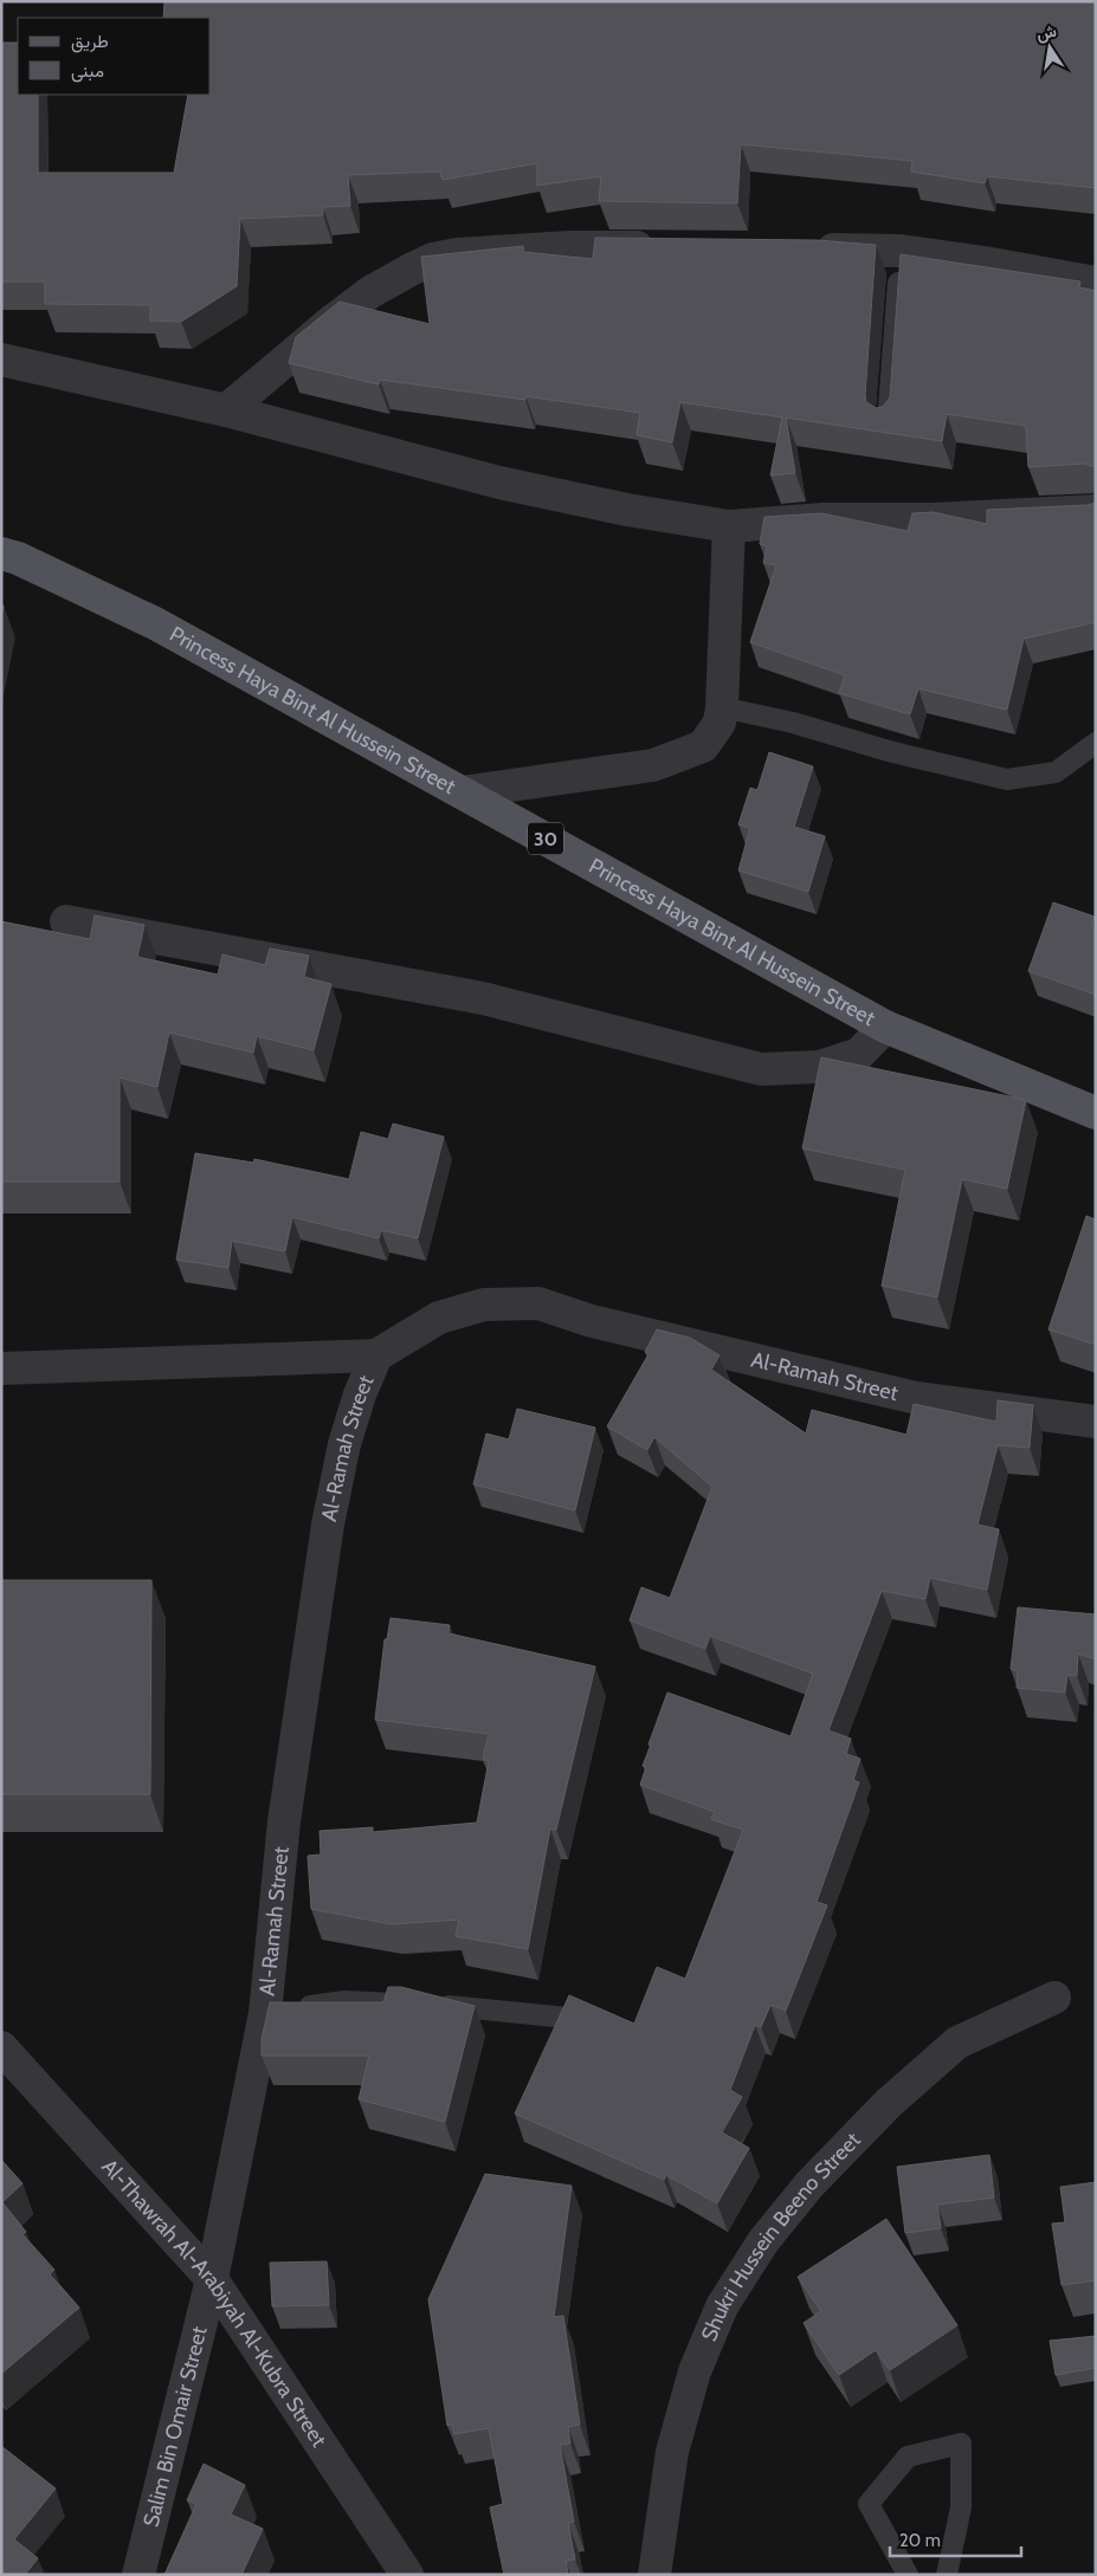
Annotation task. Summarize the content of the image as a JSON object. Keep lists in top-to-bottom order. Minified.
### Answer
{"streets":{"main road":["Princess Haya Bint Al Hussein Street","30"],"street":["Al-Ramah Street","Shukri Hussein Beeno Street","Al-Thawrah Al-Arabiyah Al-Kubra Street","Salim Bin Omair Street"]},"crossings":[["Al-Ramah Street","Al-Thawrah Al-Arabiyah Al-Kubra Street"],["Al-Ramah Street","Salim Bin Omair Street"],["Al-Thawrah Al-Arabiyah Al-Kubra Street","Salim Bin Omair Street"]],"legend":["طريق","مبنى"],"scale_bar":"20 m","north":"top"}
